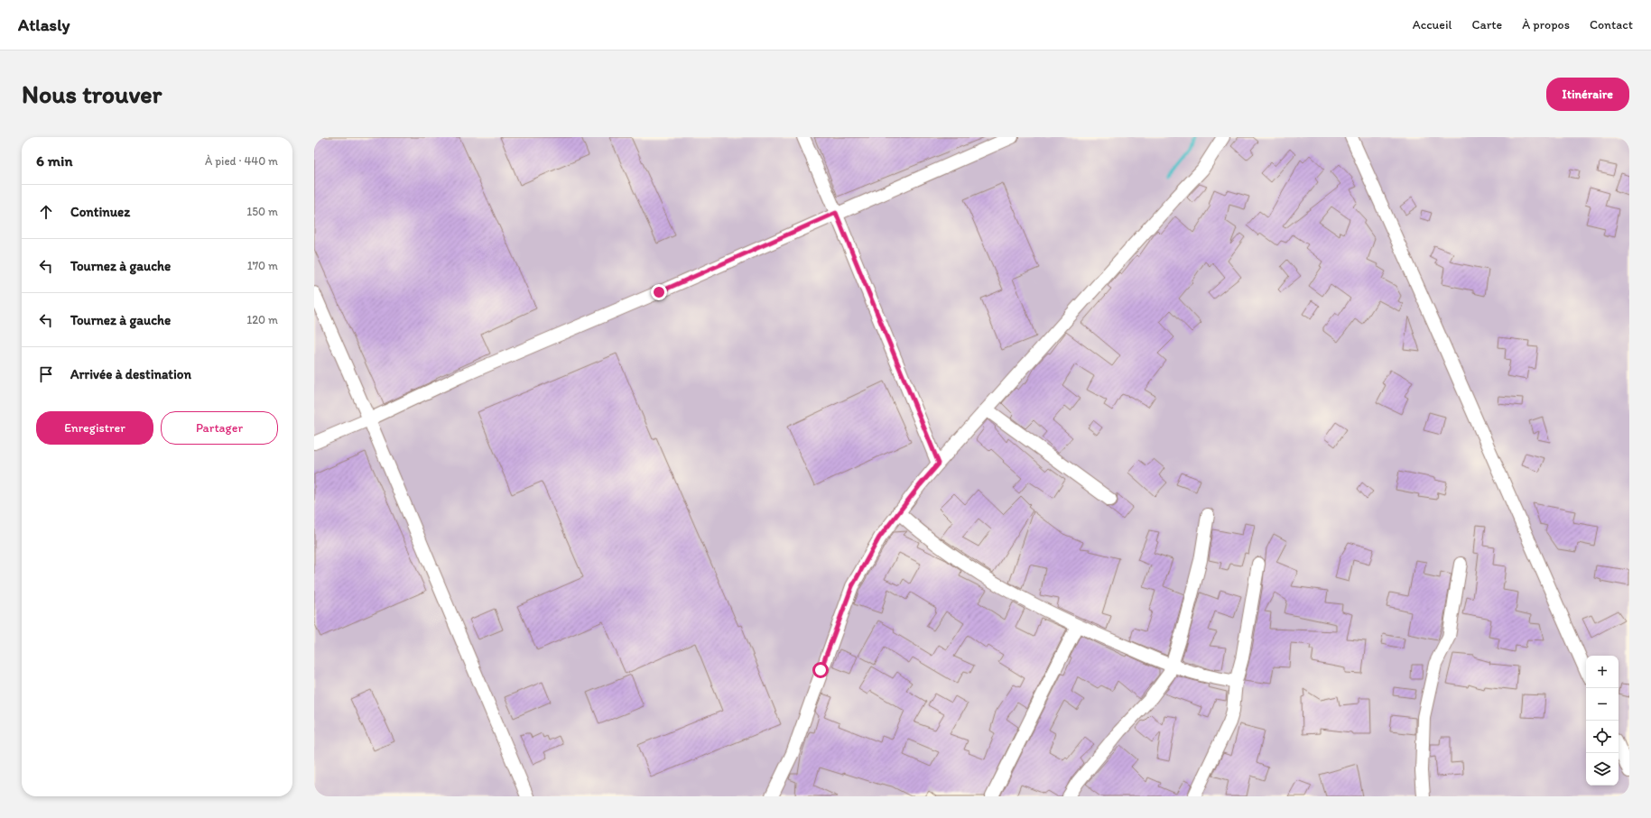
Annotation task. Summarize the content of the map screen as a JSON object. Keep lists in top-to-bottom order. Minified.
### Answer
{"page":{"header":"Atlasly","nav":["Accueil","Carte","À propos","Contact"],"buttons":["Itinéraire",["Enregistrer","Partager"]],"title":"Nous trouver","heading":["6 min","À pied · 440 m"],"list":[["Continuez","150 m"],["Tournez à gauche","170 m"],["Tournez à gauche","120 m"],"Arrivée à destination"],"map_buttons":["+","−"]}}
